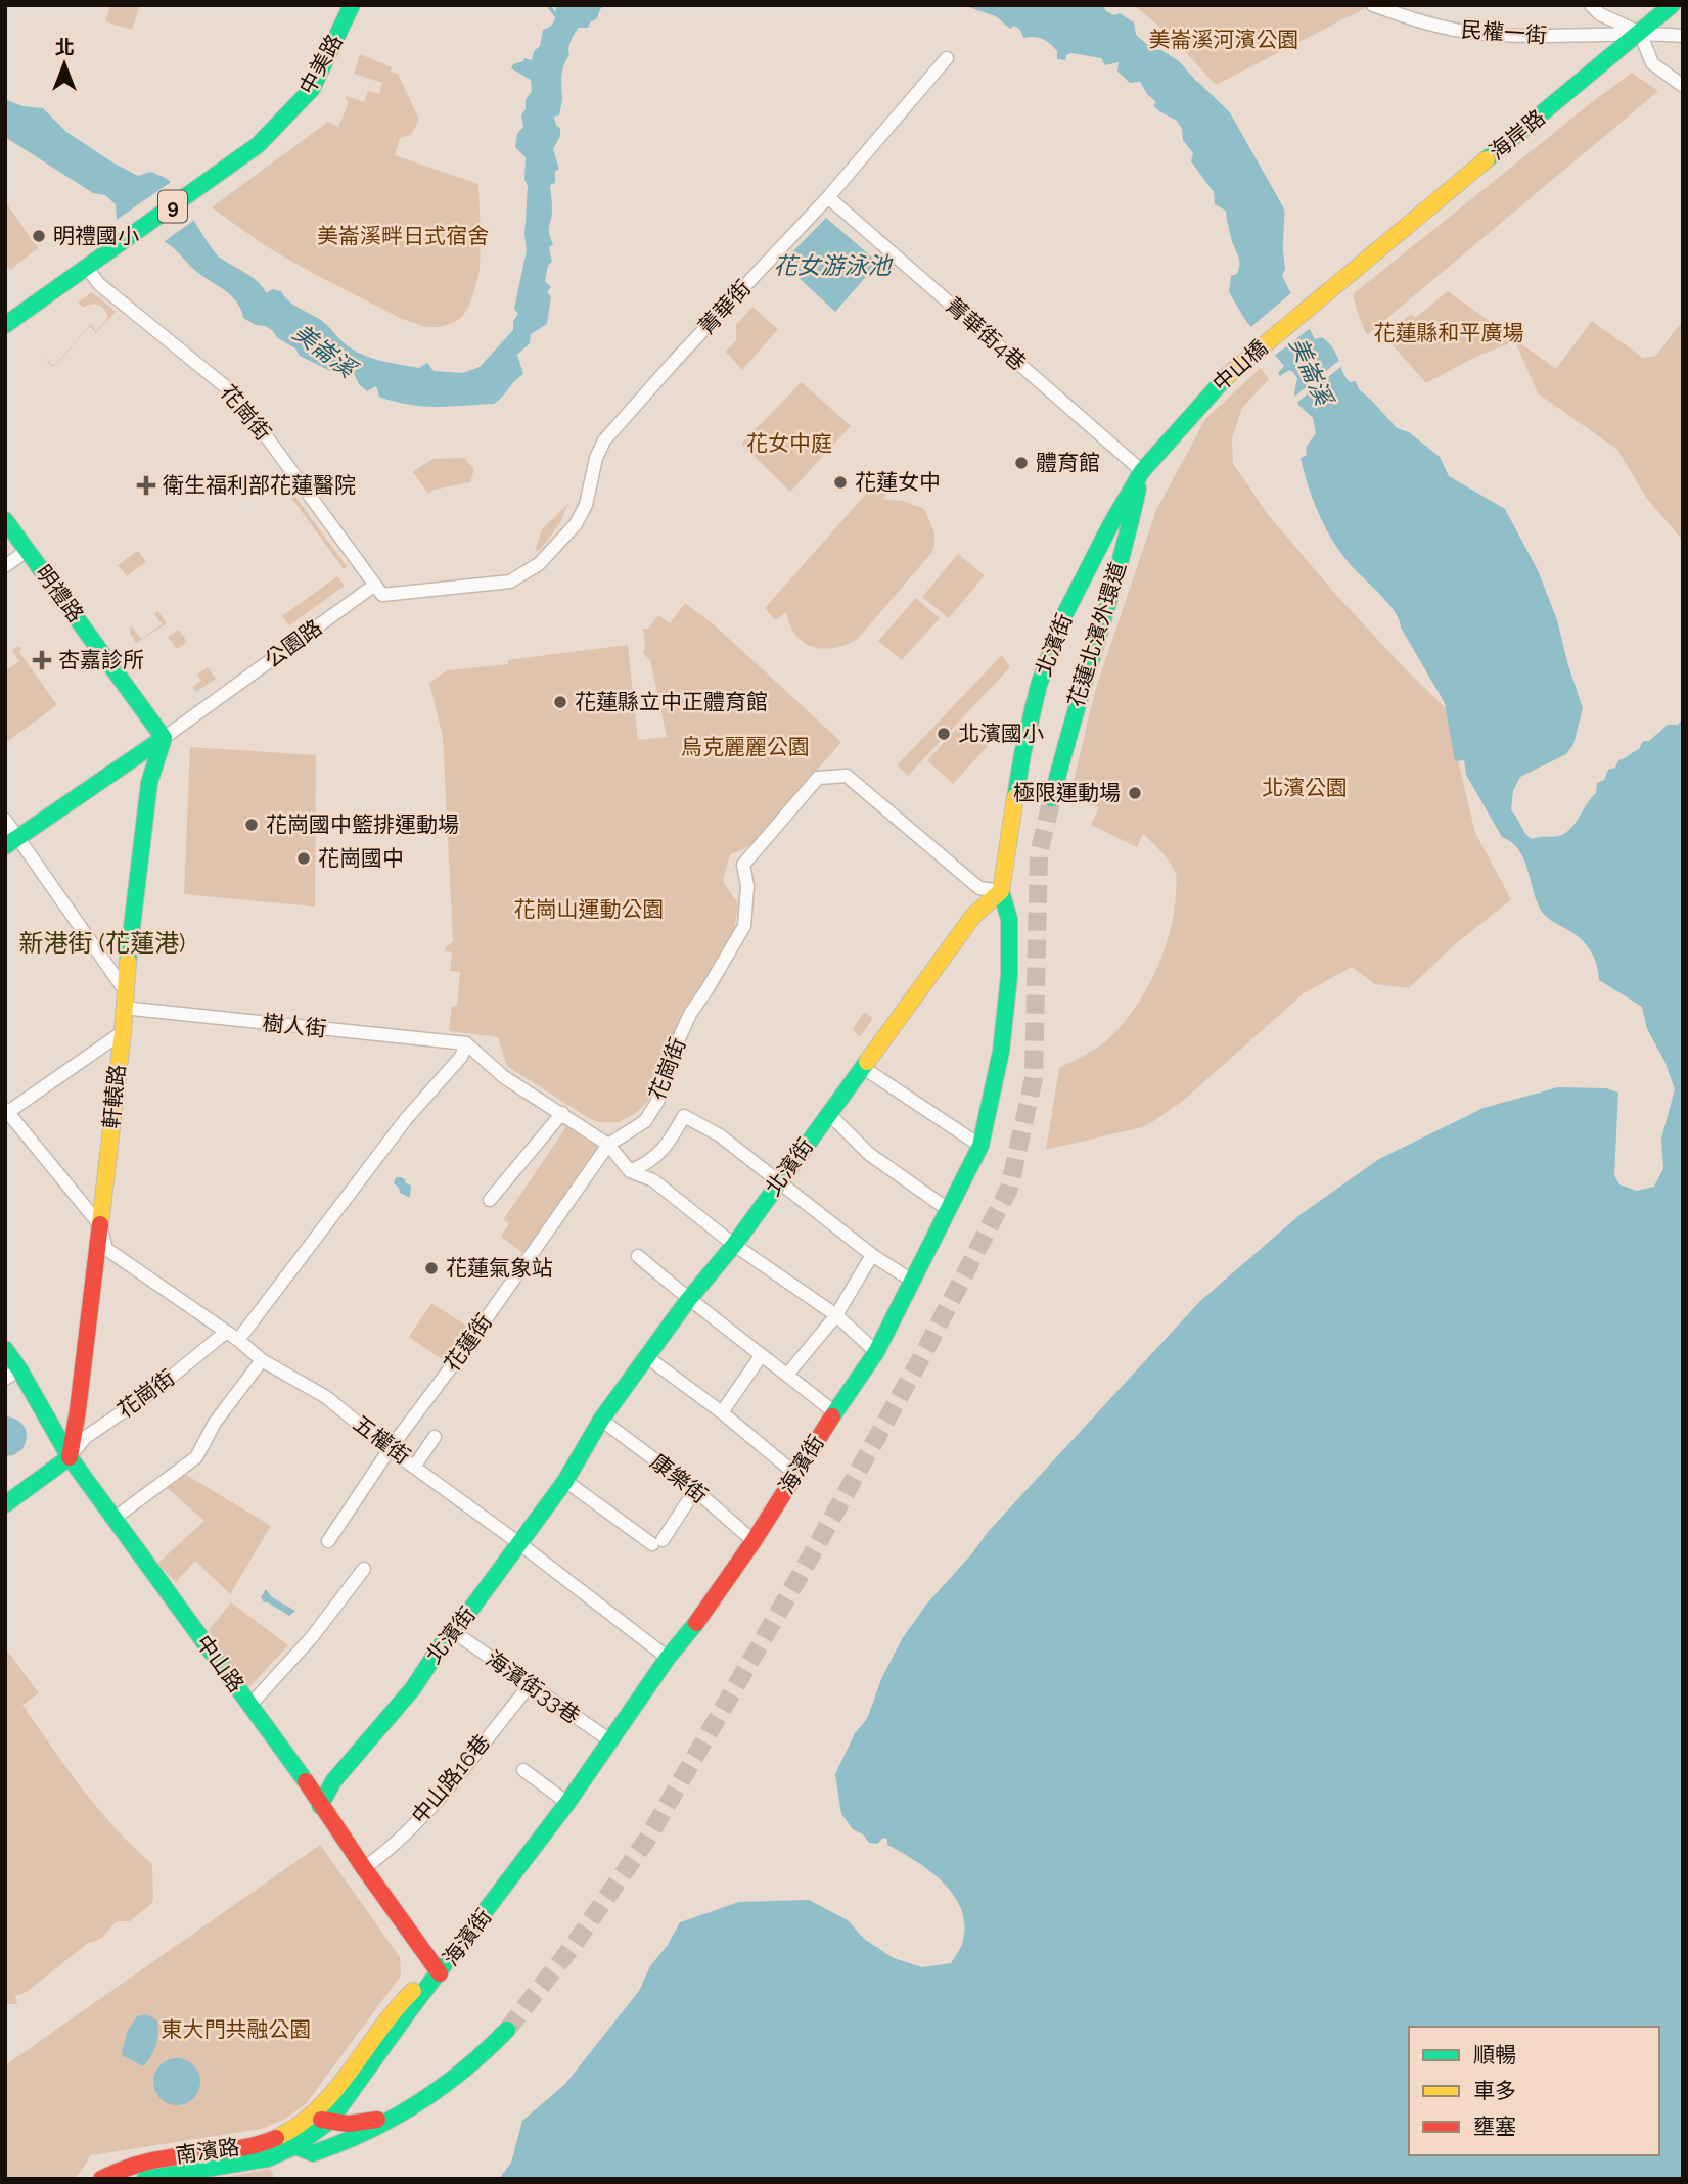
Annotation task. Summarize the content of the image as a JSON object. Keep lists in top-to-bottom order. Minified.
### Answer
{"streets":{"main road":["中美路","海岸路","9","中山橋","明禮路","花蓮北濱外環道","公園路","北濱街","軒轅路","海濱街","中山路","南濱路"],"street":["民權一街","菁華街","菁華街4巷","花崗街","樹人街","花蓮街","五權街","康樂街","海濱街33巷","中山路16巷"]},"crossings":[["民權一街","海岸路"],["中美路","9"],["中美路","花崗街"],["海岸路","中山橋"],["9","花崗街"],["菁華街","菁華街4巷"],["菁華街","花崗街"],["菁華街","公園路"],["菁華街4巷","中山橋"],["菁華街4巷","花蓮北濱外環道"],["菁華街4巷","北濱街"],["中山橋","花蓮北濱外環道"],["中山橋","北濱街"],["花崗街","公園路"],["花崗街","北濱街"],["花崗街","軒轅路"],["花崗街","花蓮街"],["花崗街","五權街"],["花崗街","海濱街"],["花崗街","中山路"],["明禮路","公園路"],["明禮路","軒轅路"],["花蓮北濱外環道","北濱街"],["公園路","軒轅路"],["北濱街","五權街"],["北濱街","海濱街"],["北濱街","康樂街"],["北濱街","中山路"],["北濱街","海濱街33巷"],["樹人街","軒轅路"],["軒轅路","五權街"],["軒轅路","中山路"],["花蓮街","五權街"],["五權街","海濱街"],["海濱街","康樂街"],["海濱街","中山路"],["海濱街","海濱街33巷"],["海濱街","南濱路"],["中山路","中山路16巷"],["海濱街33巷","中山路16巷"]],"districts":["新港街 (花蓮港)"],"water":["花女游泳池","美崙溪"],"parks":["美崙溪河濱公園","美崙溪畔日式宿舍","花蓮縣和平廣場","花女中庭","烏克麗麗公園","北濱公園","花崗山運動公園","東大門共融公園"],"places":{"other":["明禮國小","體育館","花蓮女中","花蓮縣立中正體育館","北濱國小","極限運動場","花崗國中籃排運動場","花崗國中","花蓮氣象站"],"health":["衛生福利部花蓮醫院","杏嘉診所"]},"legend":["順暢","車多","壅塞"],"north":"top"}
